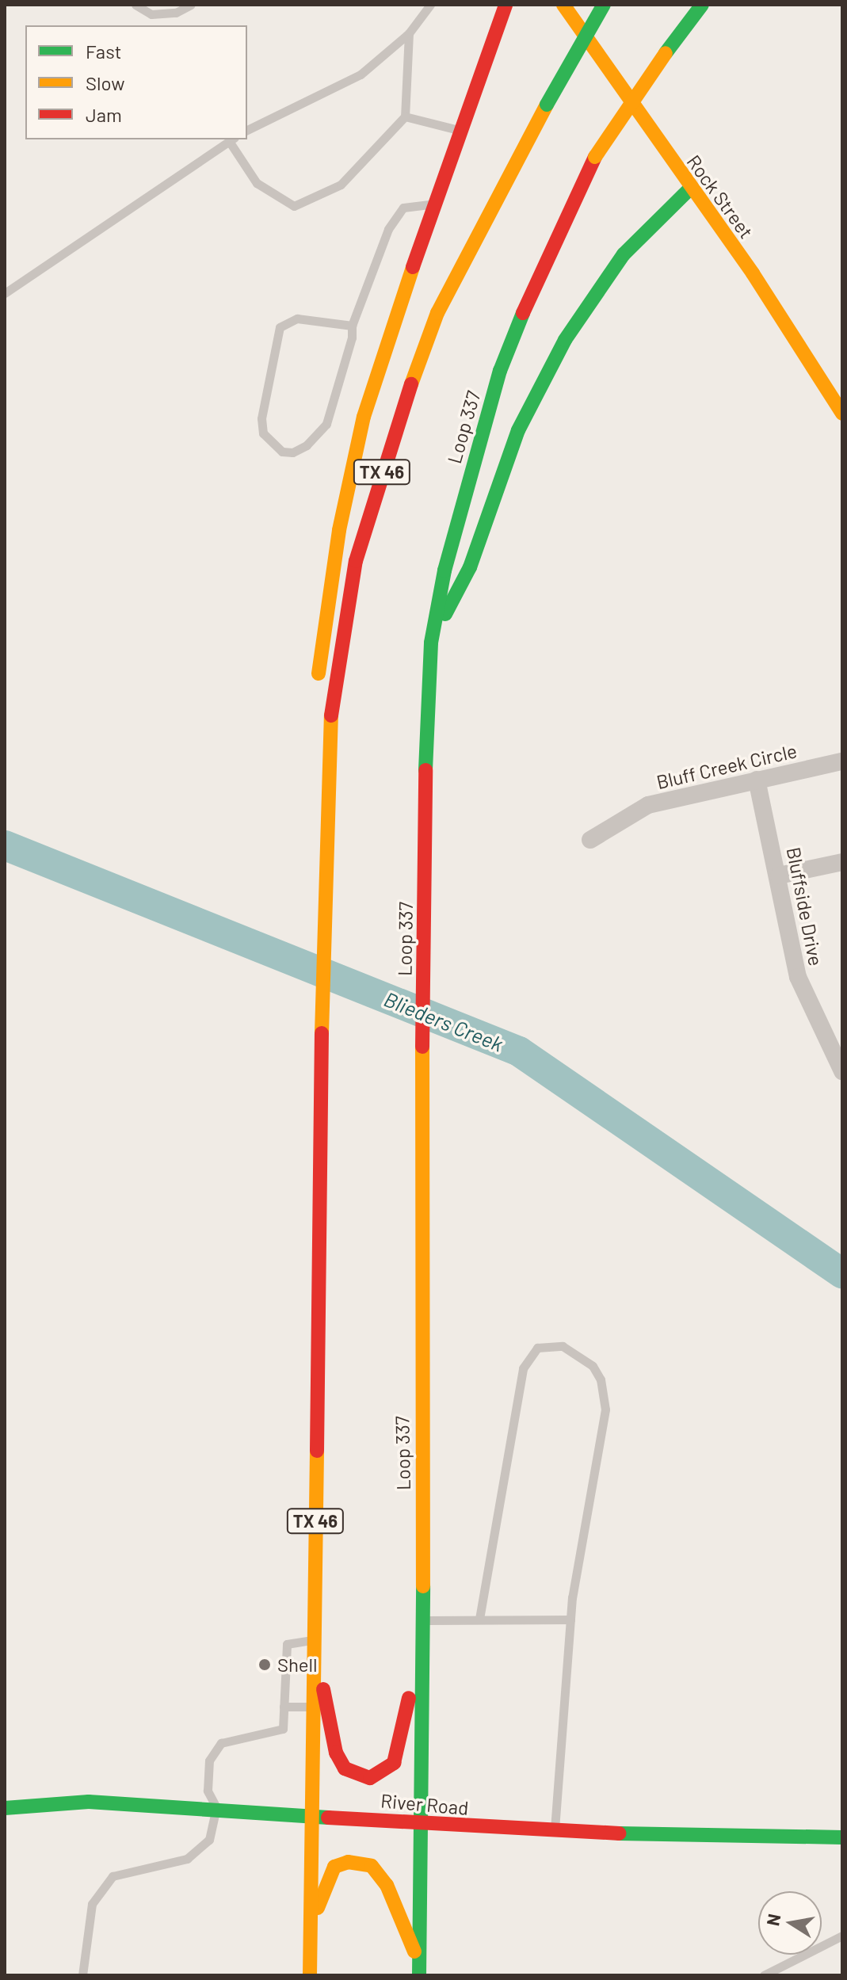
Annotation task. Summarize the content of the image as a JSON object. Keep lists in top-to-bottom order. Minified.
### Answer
{"streets":{"main road":["Rock Street","Loop 337","TX 46","River Road"],"street":["Bluff Creek Circle","Bluffside Drive"]},"crossings":[["Loop 337","River Road"],["TX 46","River Road"],["Bluff Creek Circle","Bluffside Drive"]],"water":["Blieders Creek"],"places":["Shell"],"legend":["Fast","Slow","Jam"],"north":"left"}
